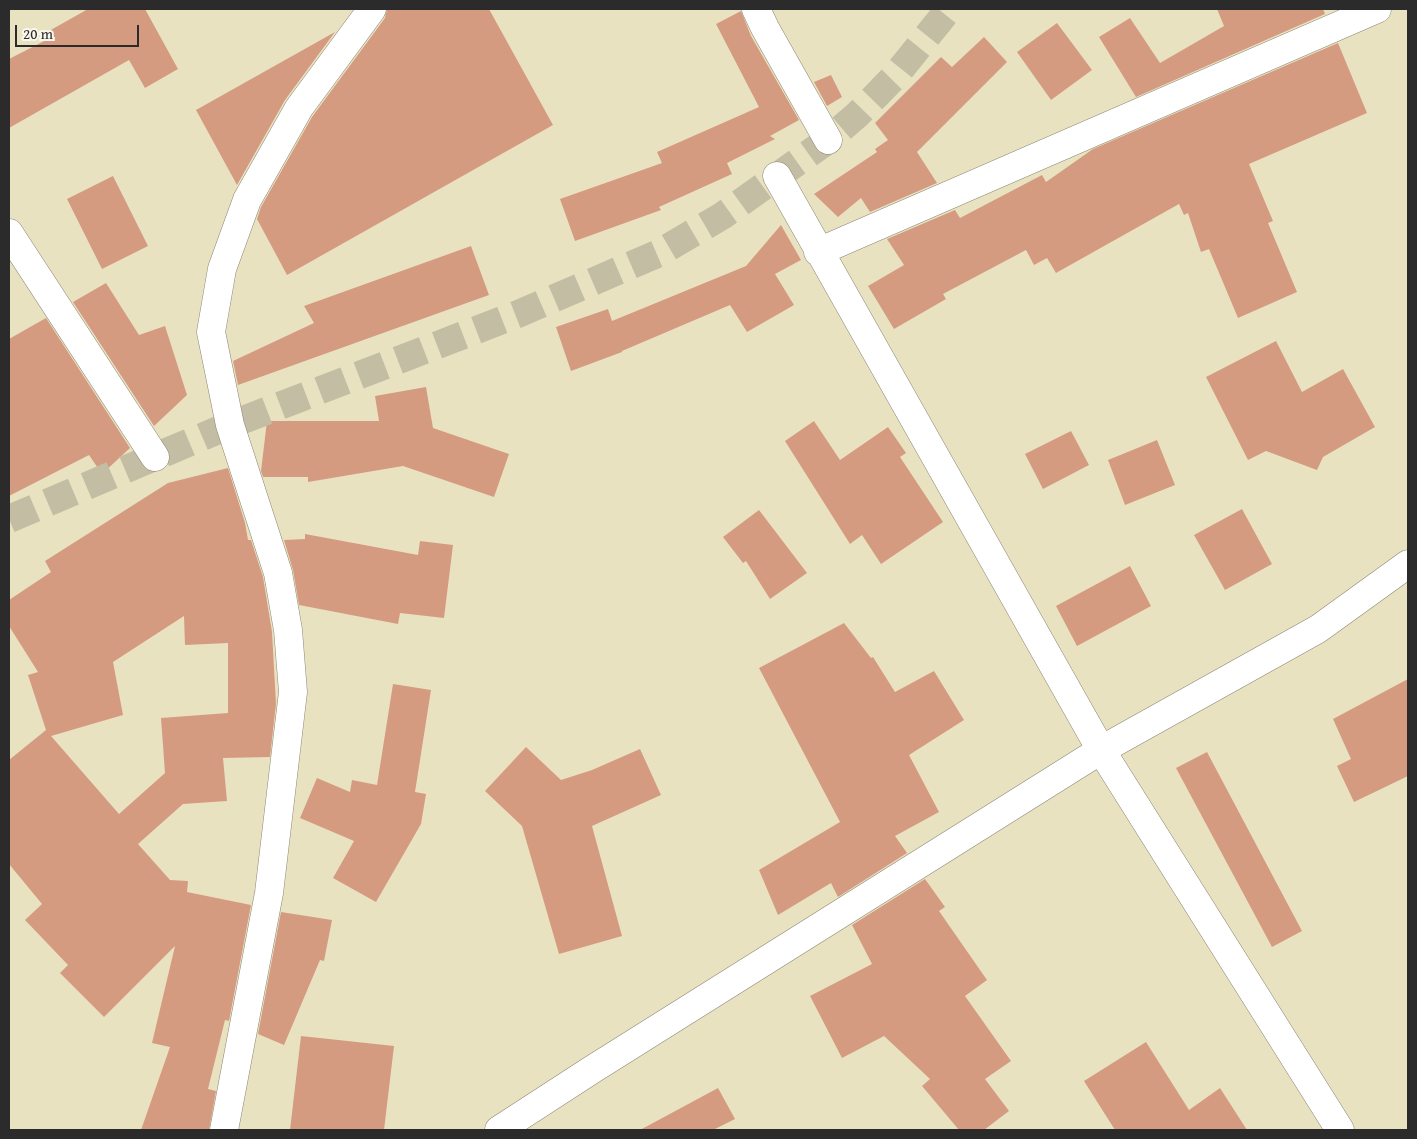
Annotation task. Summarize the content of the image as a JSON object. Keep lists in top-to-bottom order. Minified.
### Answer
{"scale_bar":"20 m"}
